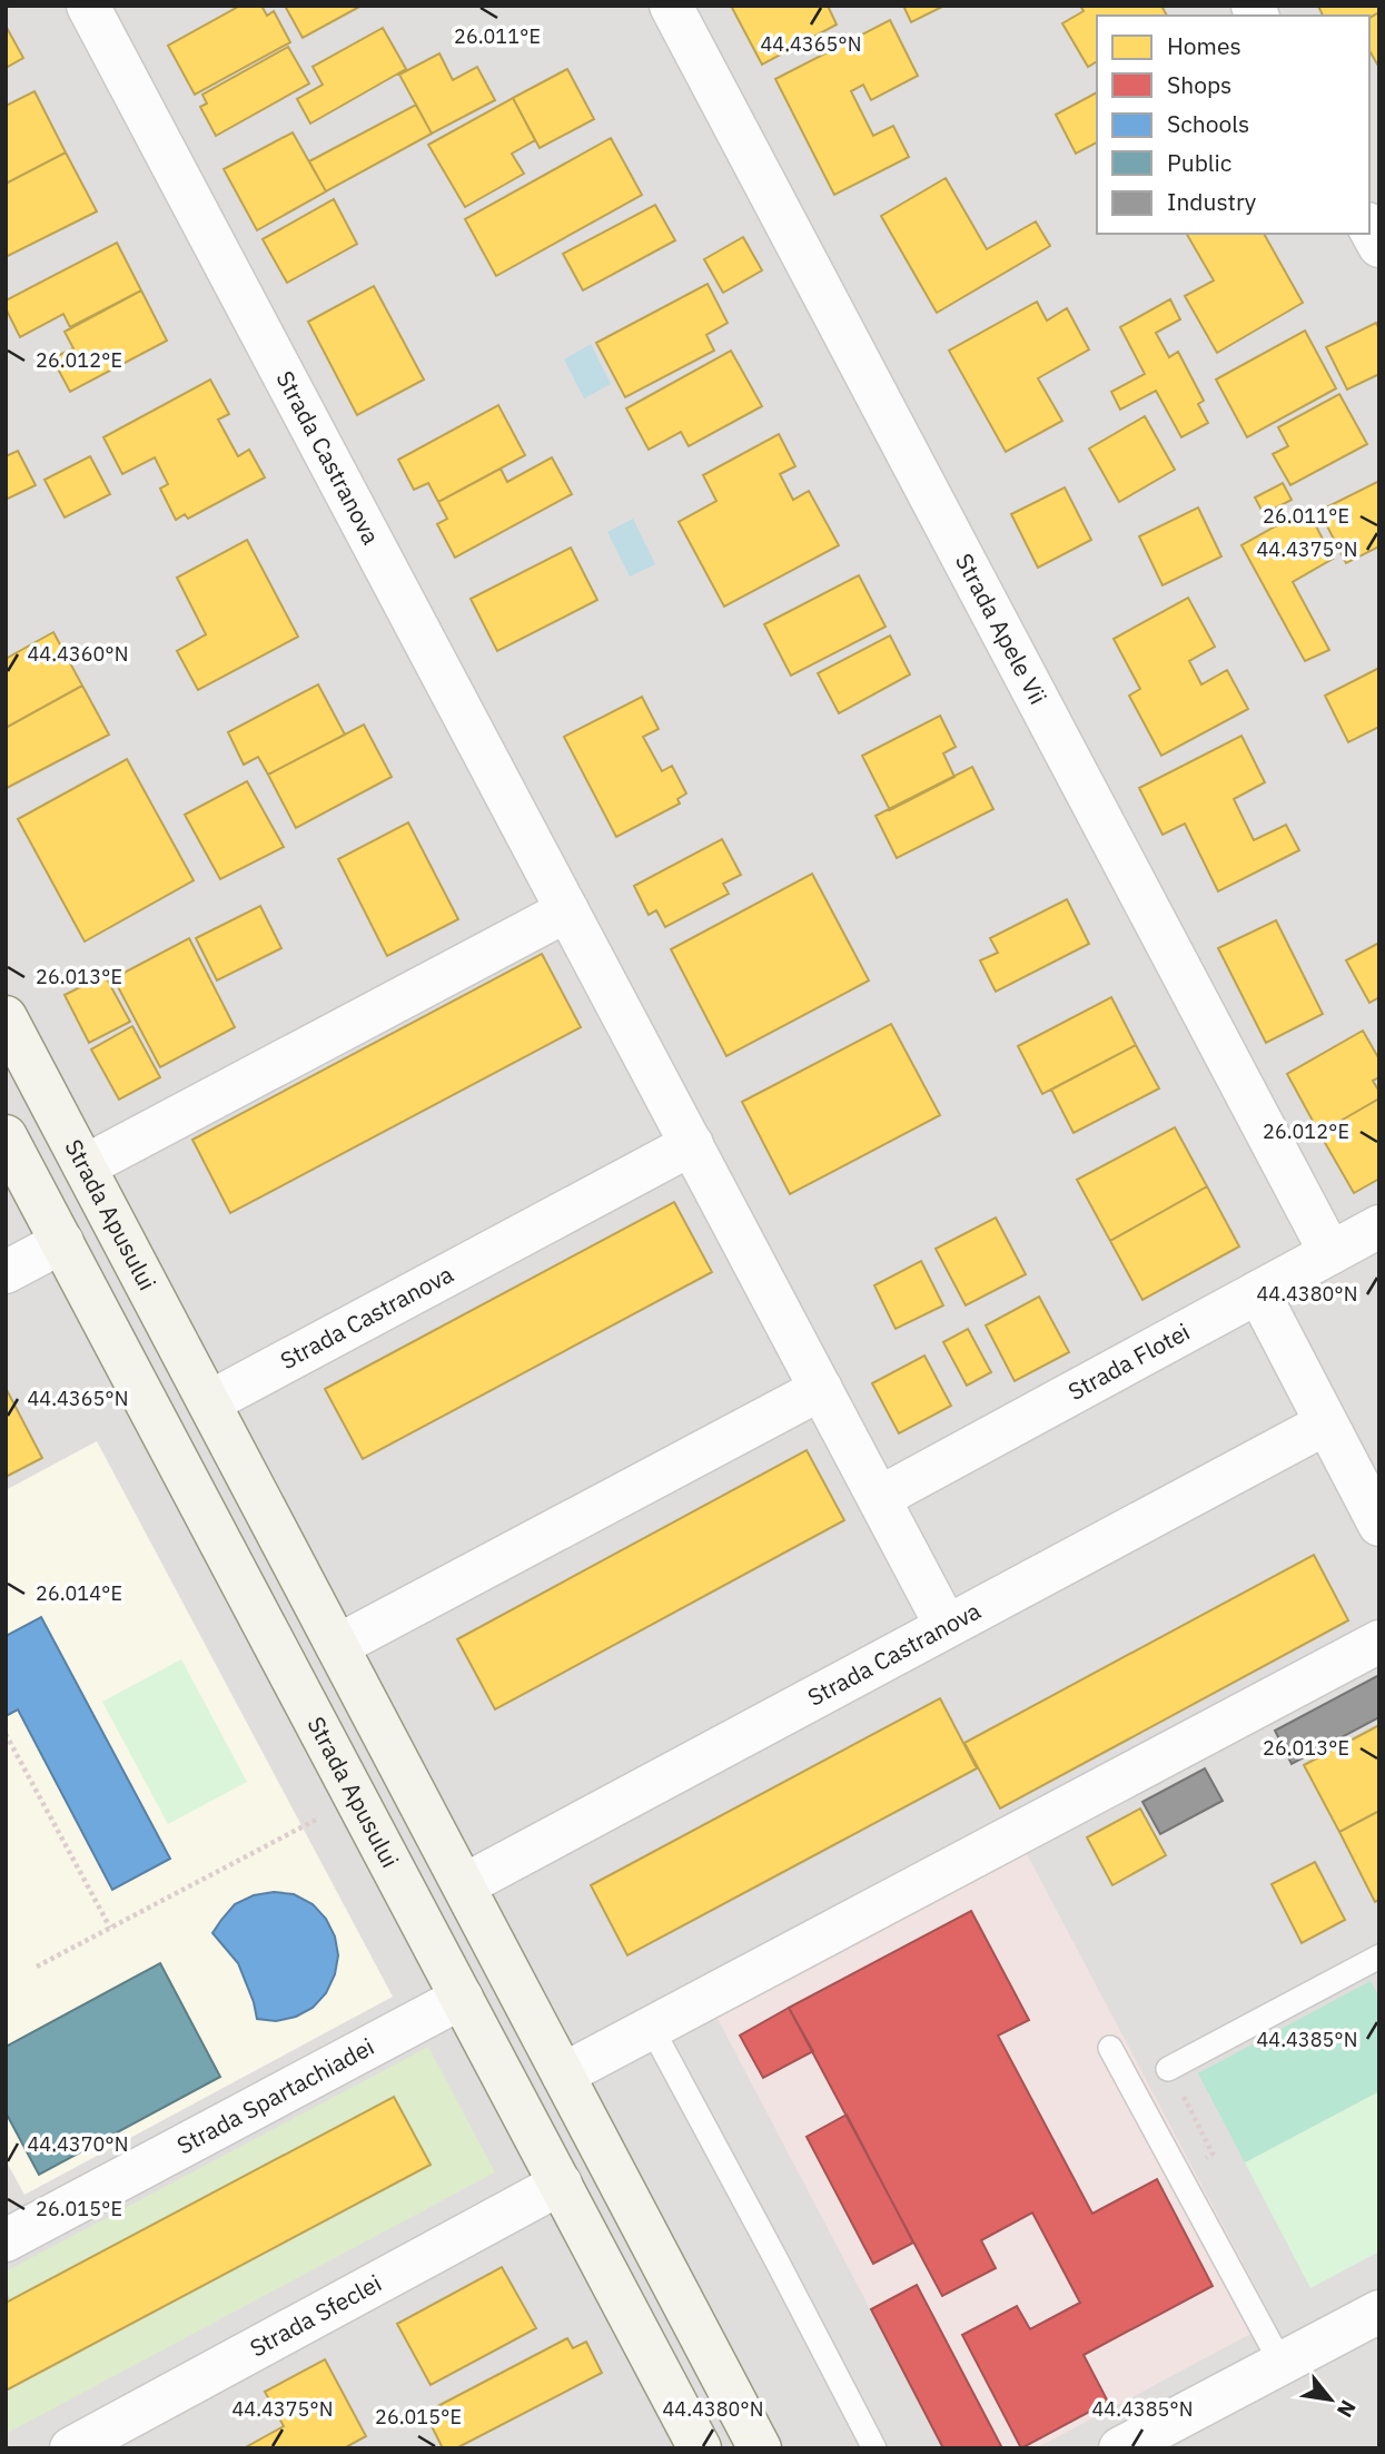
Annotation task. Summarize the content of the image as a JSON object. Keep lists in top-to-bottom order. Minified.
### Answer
{"streets":{"main road":["Strada Apusului"],"street":["Strada Castranova","Strada Apele Vii","Strada Flotei","Strada Spartachiadei","Strada Sfeclei"]},"crossings":[["Strada Castranova","Strada Apusului"],["Strada Castranova","Strada Flotei"],["Strada Apele Vii","Strada Flotei"],["Strada Apusului","Strada Spartachiadei"],["Strada Apusului","Strada Sfeclei"]],"legend":["Homes","Shops","Schools","Public","Industry"],"north":"bottom right","coordinates":["26.011°E","44.4365°N","26.012°E","44.4375°N","44.4360°N","26.013°E","44.4380°N","26.014°E","44.4385°N","44.4370°N","26.015°E"]}
